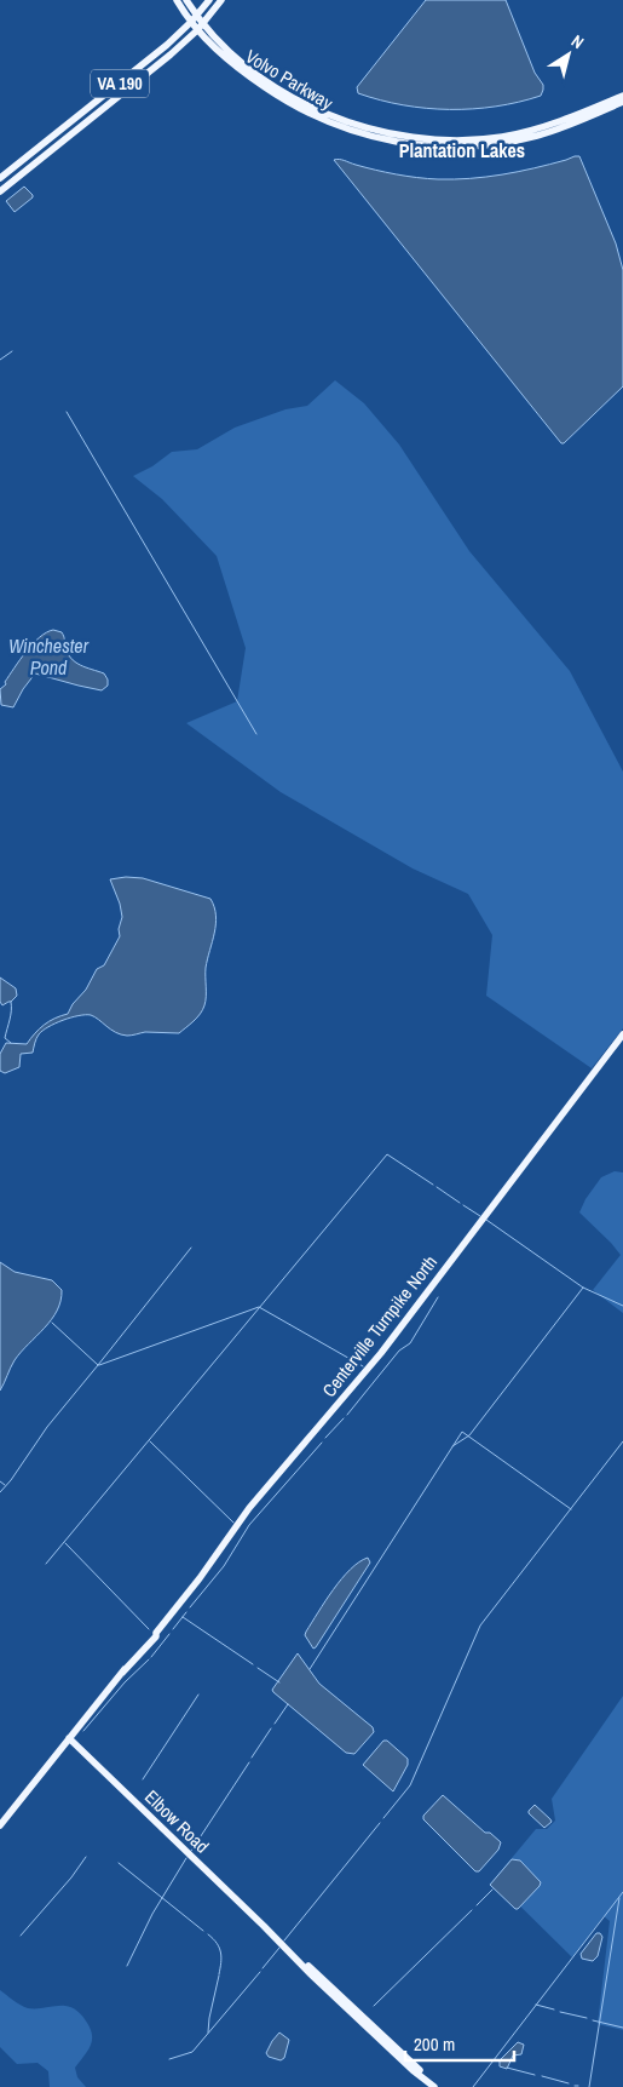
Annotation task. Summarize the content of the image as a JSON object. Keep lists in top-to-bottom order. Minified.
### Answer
{"streets":{"main road":["Volvo Parkway","VA 190","Centerville Turnpike North","Elbow Road"]},"crossings":[["Volvo Parkway","VA 190"],["Centerville Turnpike North","Elbow Road"]],"districts":["Plantation Lakes"],"water":["Winchester Pond"],"scale_bar":"200 m","north":"top right"}
